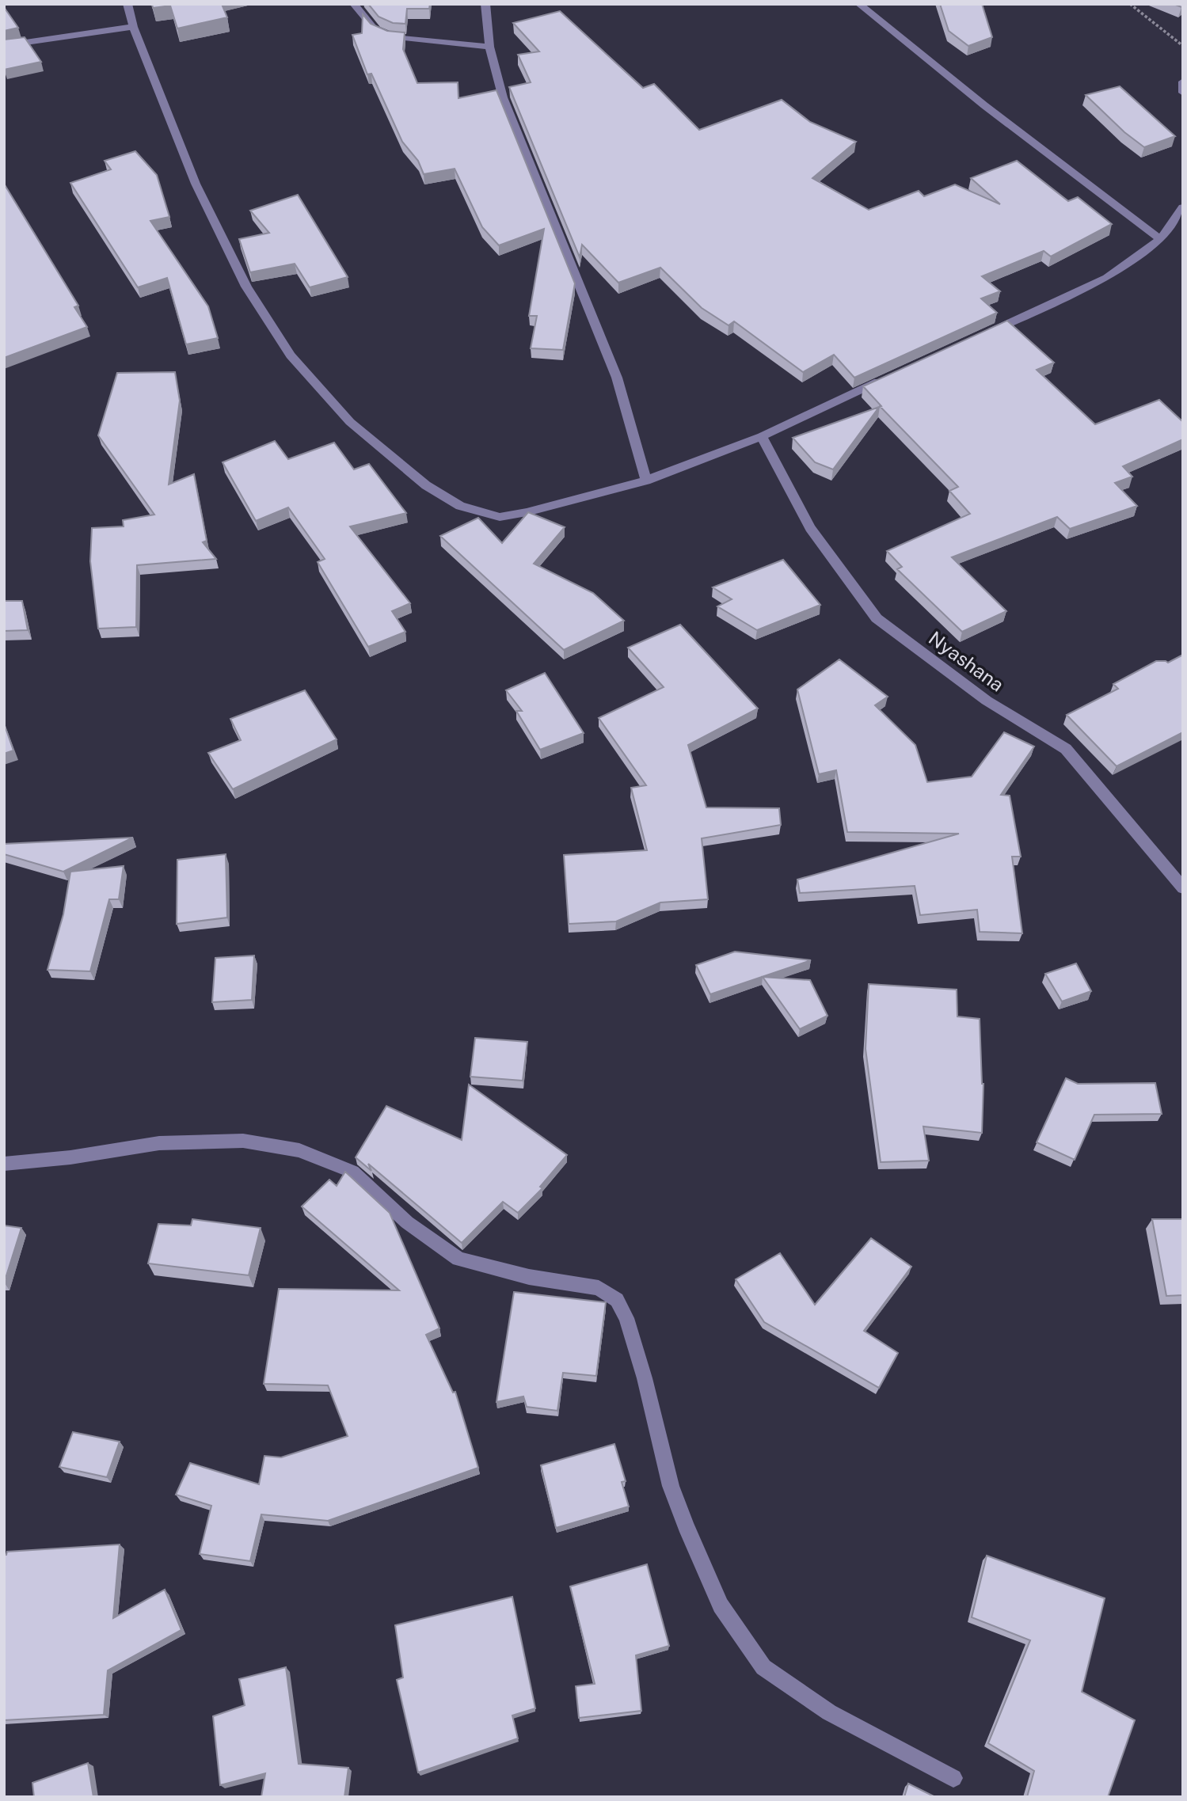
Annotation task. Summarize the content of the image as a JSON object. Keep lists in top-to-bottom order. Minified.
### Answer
{"streets":{"street":["Nyashana"]}}
